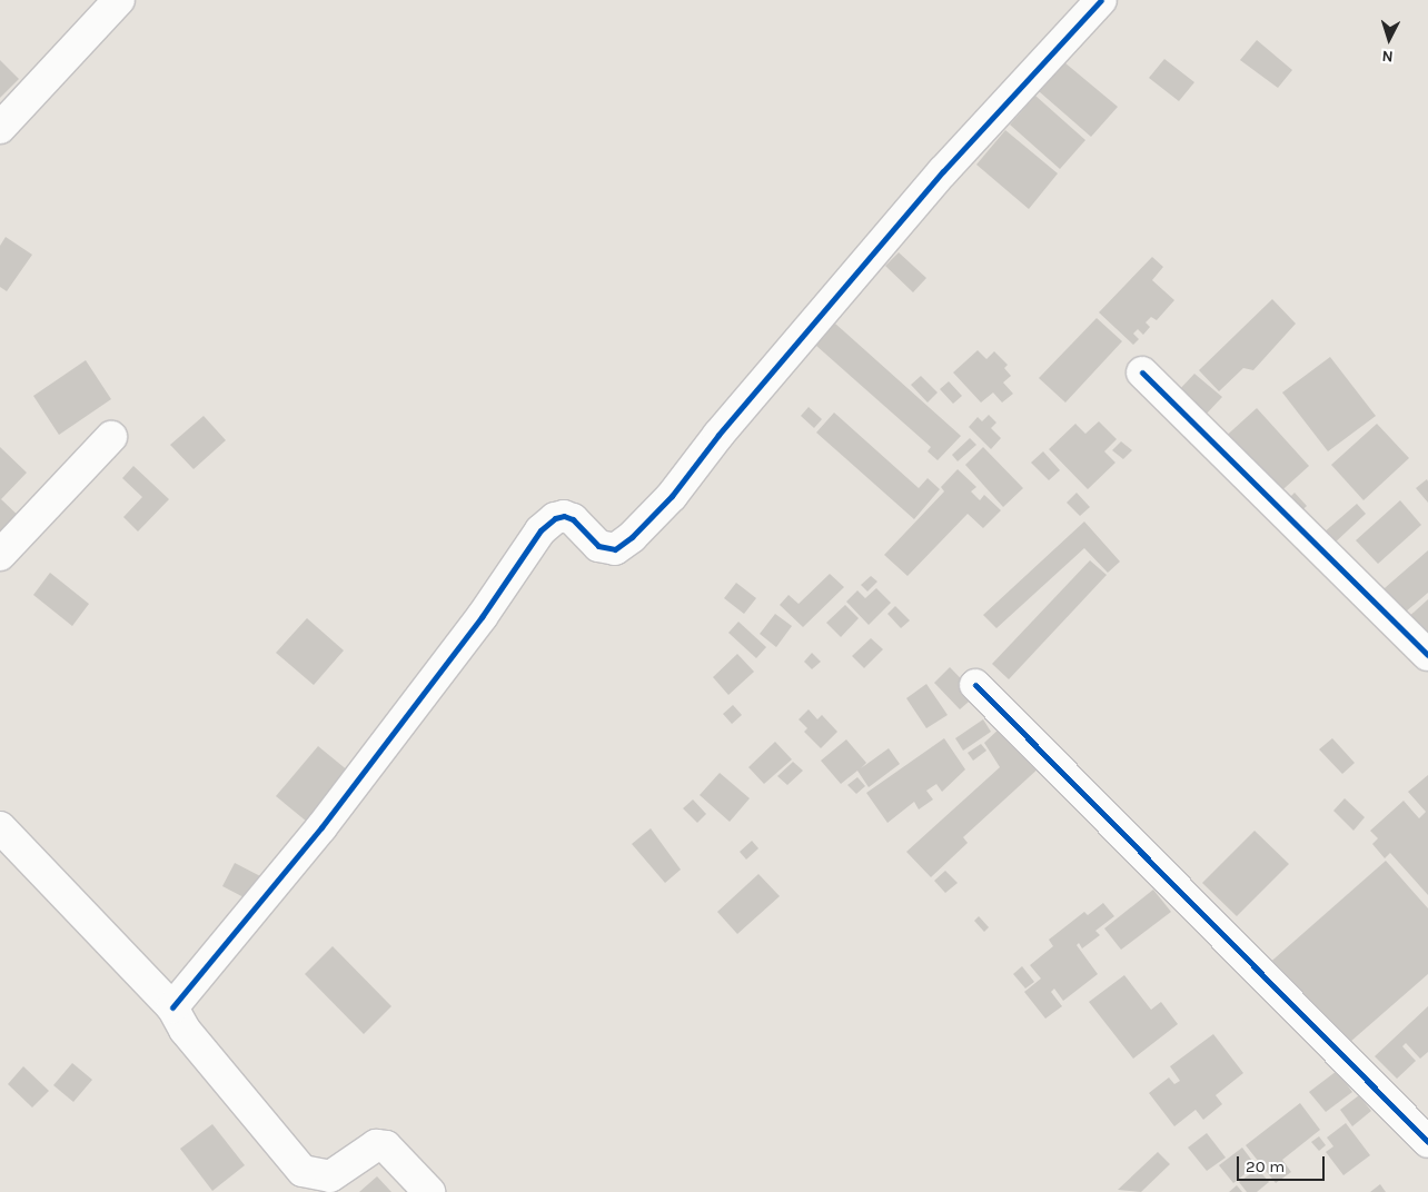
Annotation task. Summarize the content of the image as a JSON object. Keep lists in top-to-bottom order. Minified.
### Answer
{"scale_bar":"20 m","north":"bottom"}
